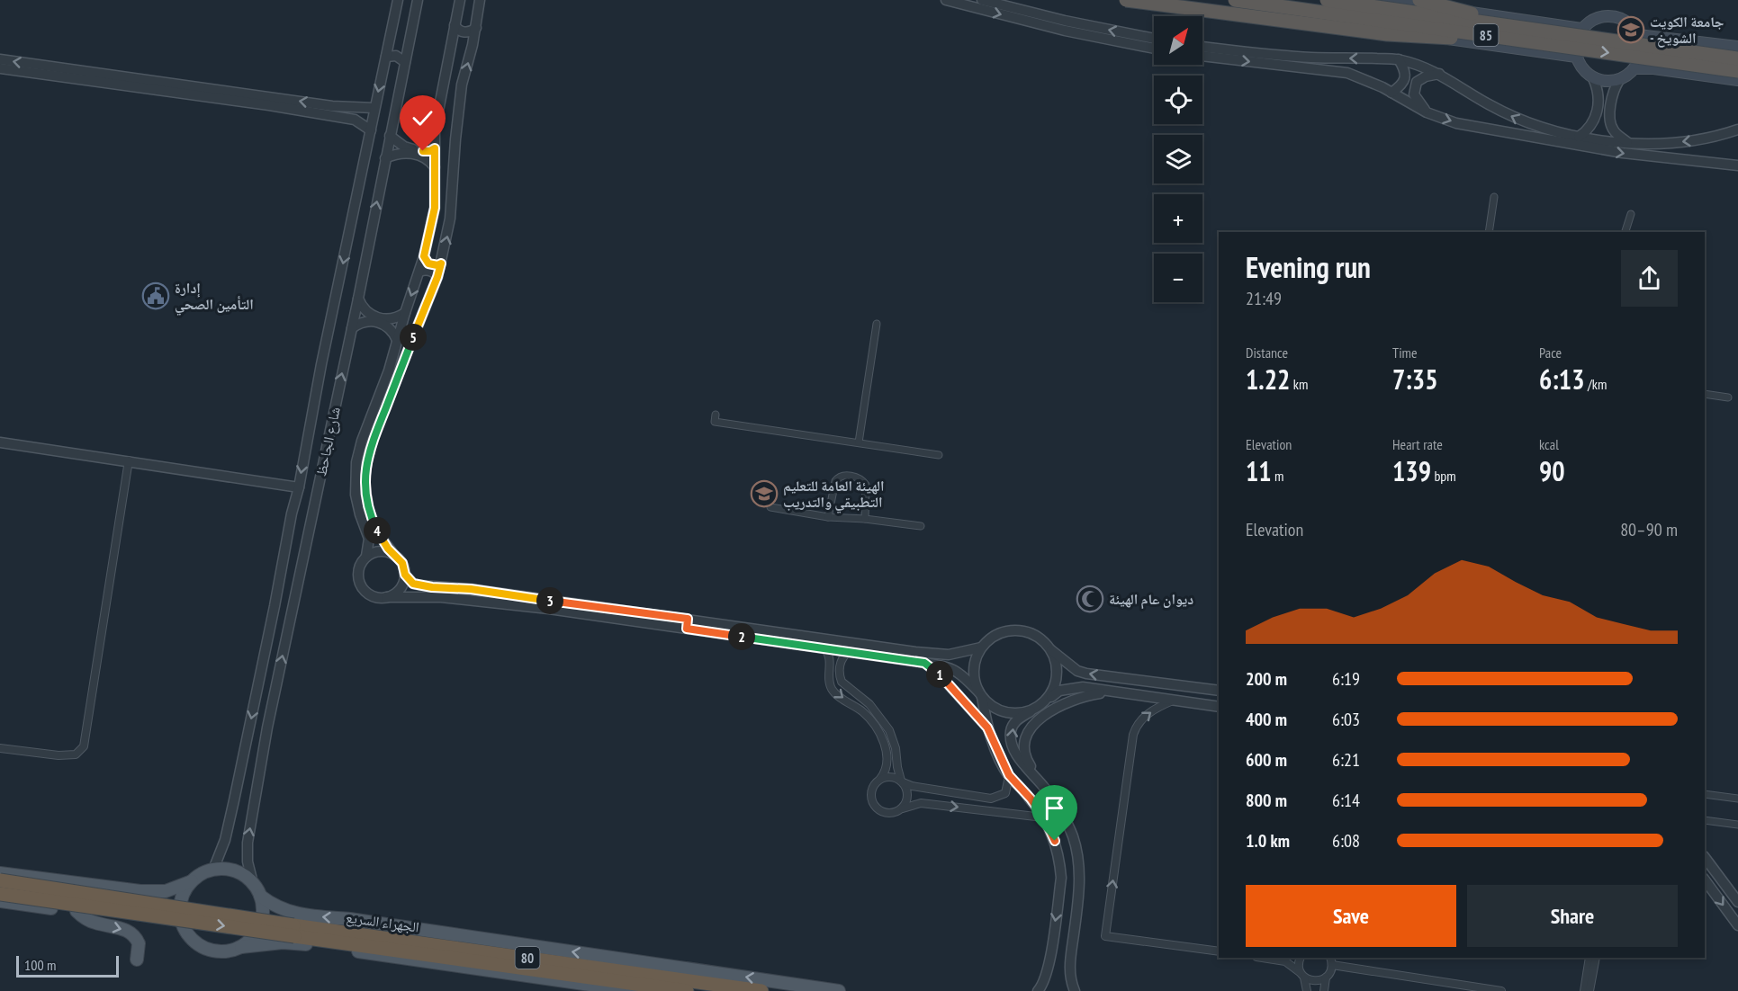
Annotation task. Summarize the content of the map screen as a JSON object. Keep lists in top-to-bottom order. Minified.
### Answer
{"streets":{"highway":["85","الجهراء السريع","80"],"street":["شارع الجاحظ"]},"crossings":[["شارع الجاحظ","الجهراء السريع"]],"places":{"school or university":["جامعة الكويت - الشويخ","الهيئة العامة للتعليم التطبيقي والتدريب"],"public building":["إدارة التأمين الصحي"],"mosque":["ديوان عام الهيئة"]},"scale_bar":"100 m","north":"top right","page":{"map_buttons":["+","−"],"heading":["Evening run","21:49"],"pins":["5","4","3","2","1"],"stats":[["Distance","1.22 km"],["Time","7:35"],["Pace","6:13 /km"],["Elevation","11 m"],["Heart rate","139 bpm"],["kcal","90"]],"chart":["Elevation","80–90 m"],"list":[{"name":"200 m","note":"6:19"},{"name":"400 m","note":"6:03"},{"name":"600 m","note":"6:21"},{"name":"800 m","note":"6:14"},{"name":"1.0 km","note":"6:08"}],"buttons":["Save","Share"],"scale":"100 m"}}
